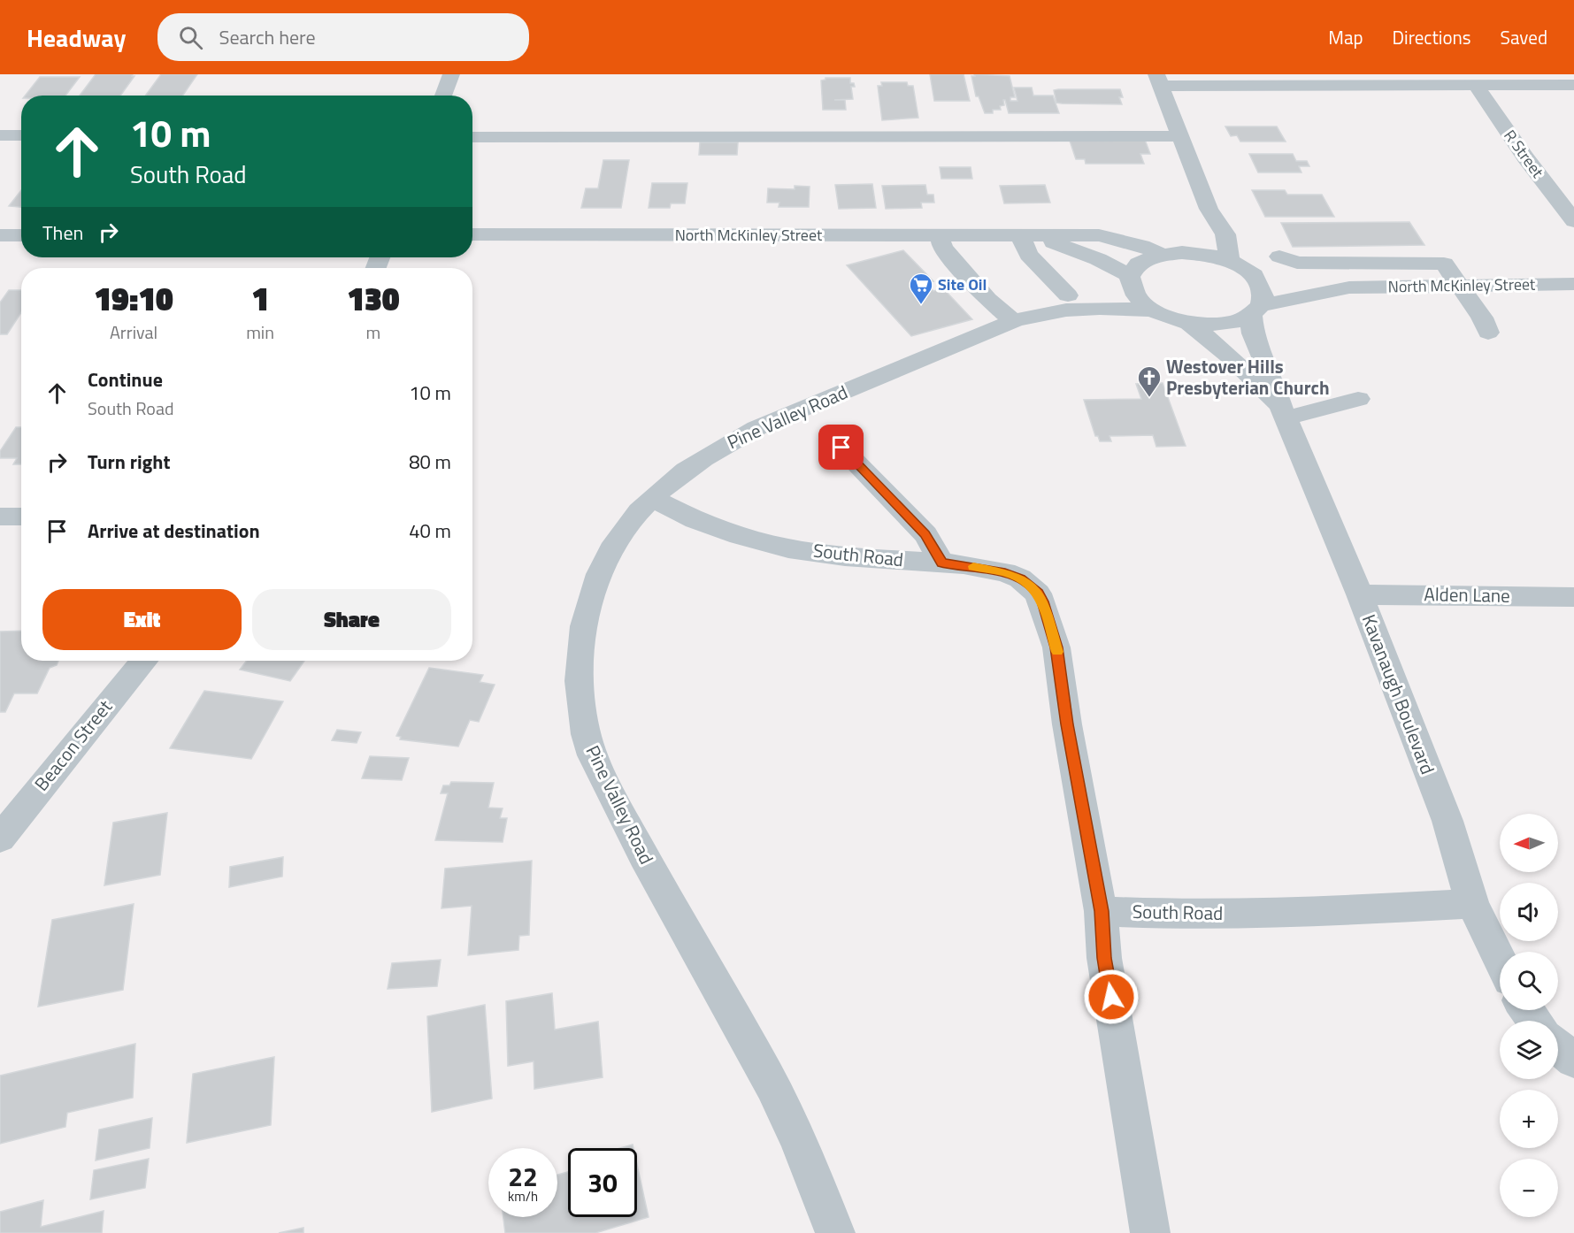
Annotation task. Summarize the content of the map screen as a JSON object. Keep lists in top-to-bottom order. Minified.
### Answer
{"streets":{"street":["R Street","North McKinley Street","Pine Valley Road","South Road","Alden Lane","Kavanaugh Boulevard","Beacon Street"]},"crossings":[["Pine Valley Road","South Road"],["South Road","Kavanaugh Boulevard"],["Alden Lane","Kavanaugh Boulevard"]],"places":{"supermarket":["Site Oil"],"church":["Westover Hills Presbyterian Church"]},"north":"left","page":{"header":"Headway","search":"Search here","nav":["Map","Directions","Saved"],"turn":["10 m","South Road"],"then":"Then","eta":["19:10","Arrival","1","min","130","m"],"list":[{"name":"Continue","note":"South Road","value":"10 m"},{"name":"Turn right","value":"80 m"},{"name":"Arrive at destination","value":"40 m"}],"buttons":["Exit","Share"],"map_buttons":["+","−"],"speed":"22 km/h","limit":"30"}}
